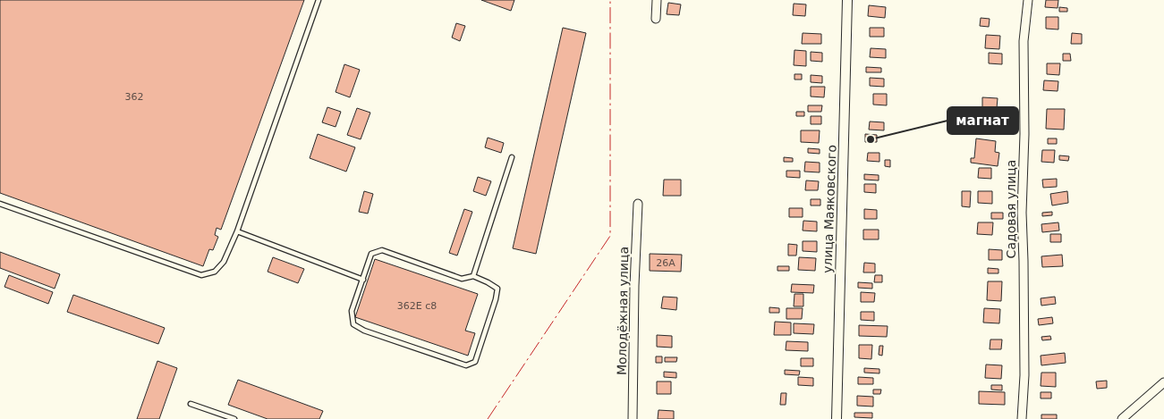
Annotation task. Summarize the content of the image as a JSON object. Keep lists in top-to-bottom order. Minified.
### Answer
{"streets":{"street":["улица Маяковского","Садовая улица","Молодёжная улица"]},"places":["магнат"],"house_numbers":["362","26А","362Е с8"]}
